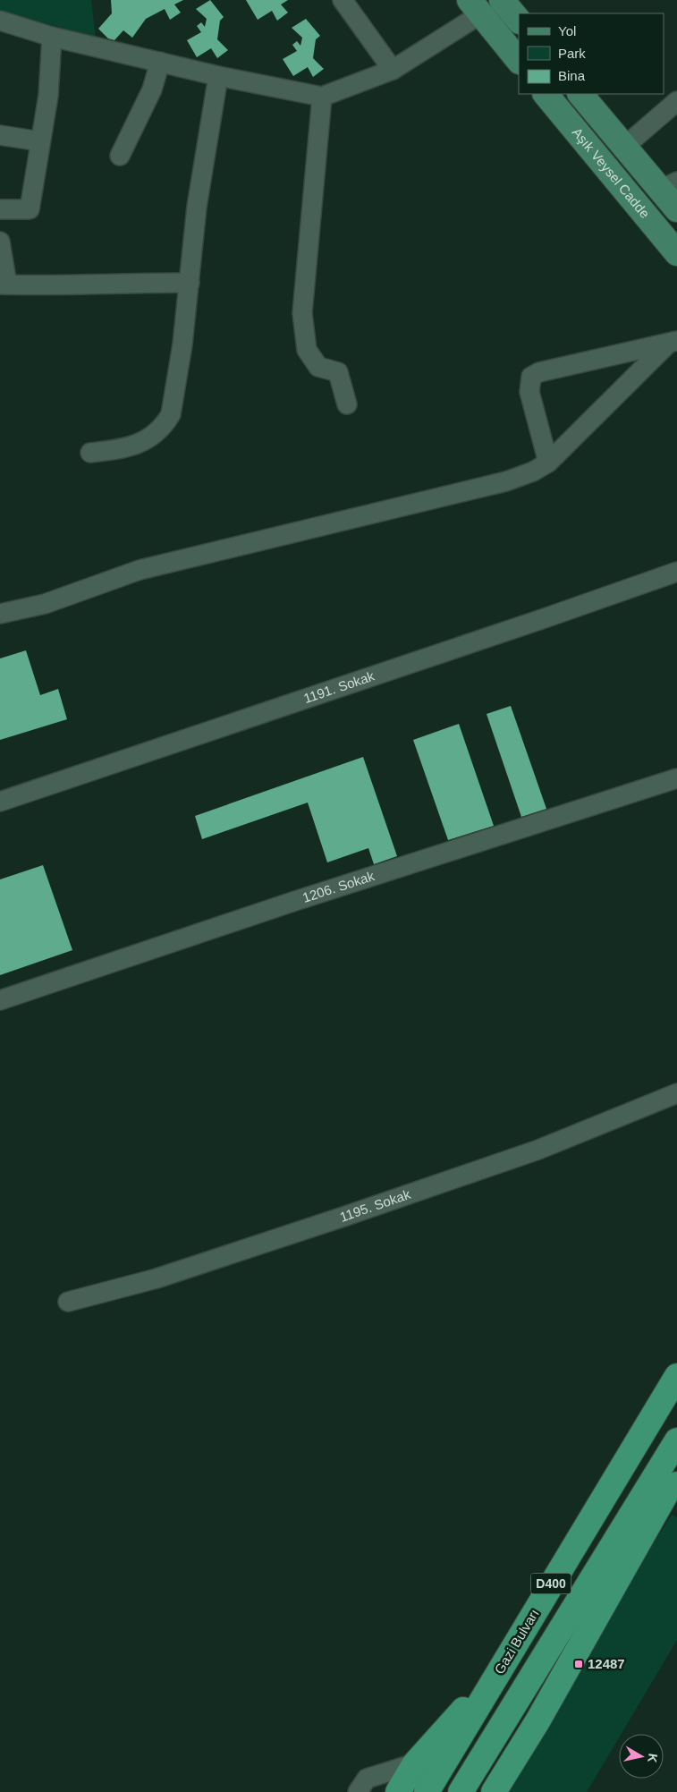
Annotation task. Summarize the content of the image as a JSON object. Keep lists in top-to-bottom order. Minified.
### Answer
{"streets":{"highway":["D400","Gazi Bulvarı"],"main road":["Aşık Veysel Cadde"],"street":["1191. Sokak","1206. Sokak","1195. Sokak"]},"places":{"transit":["12487"]},"legend":["Yol","Park","Bina"],"north":"right"}
